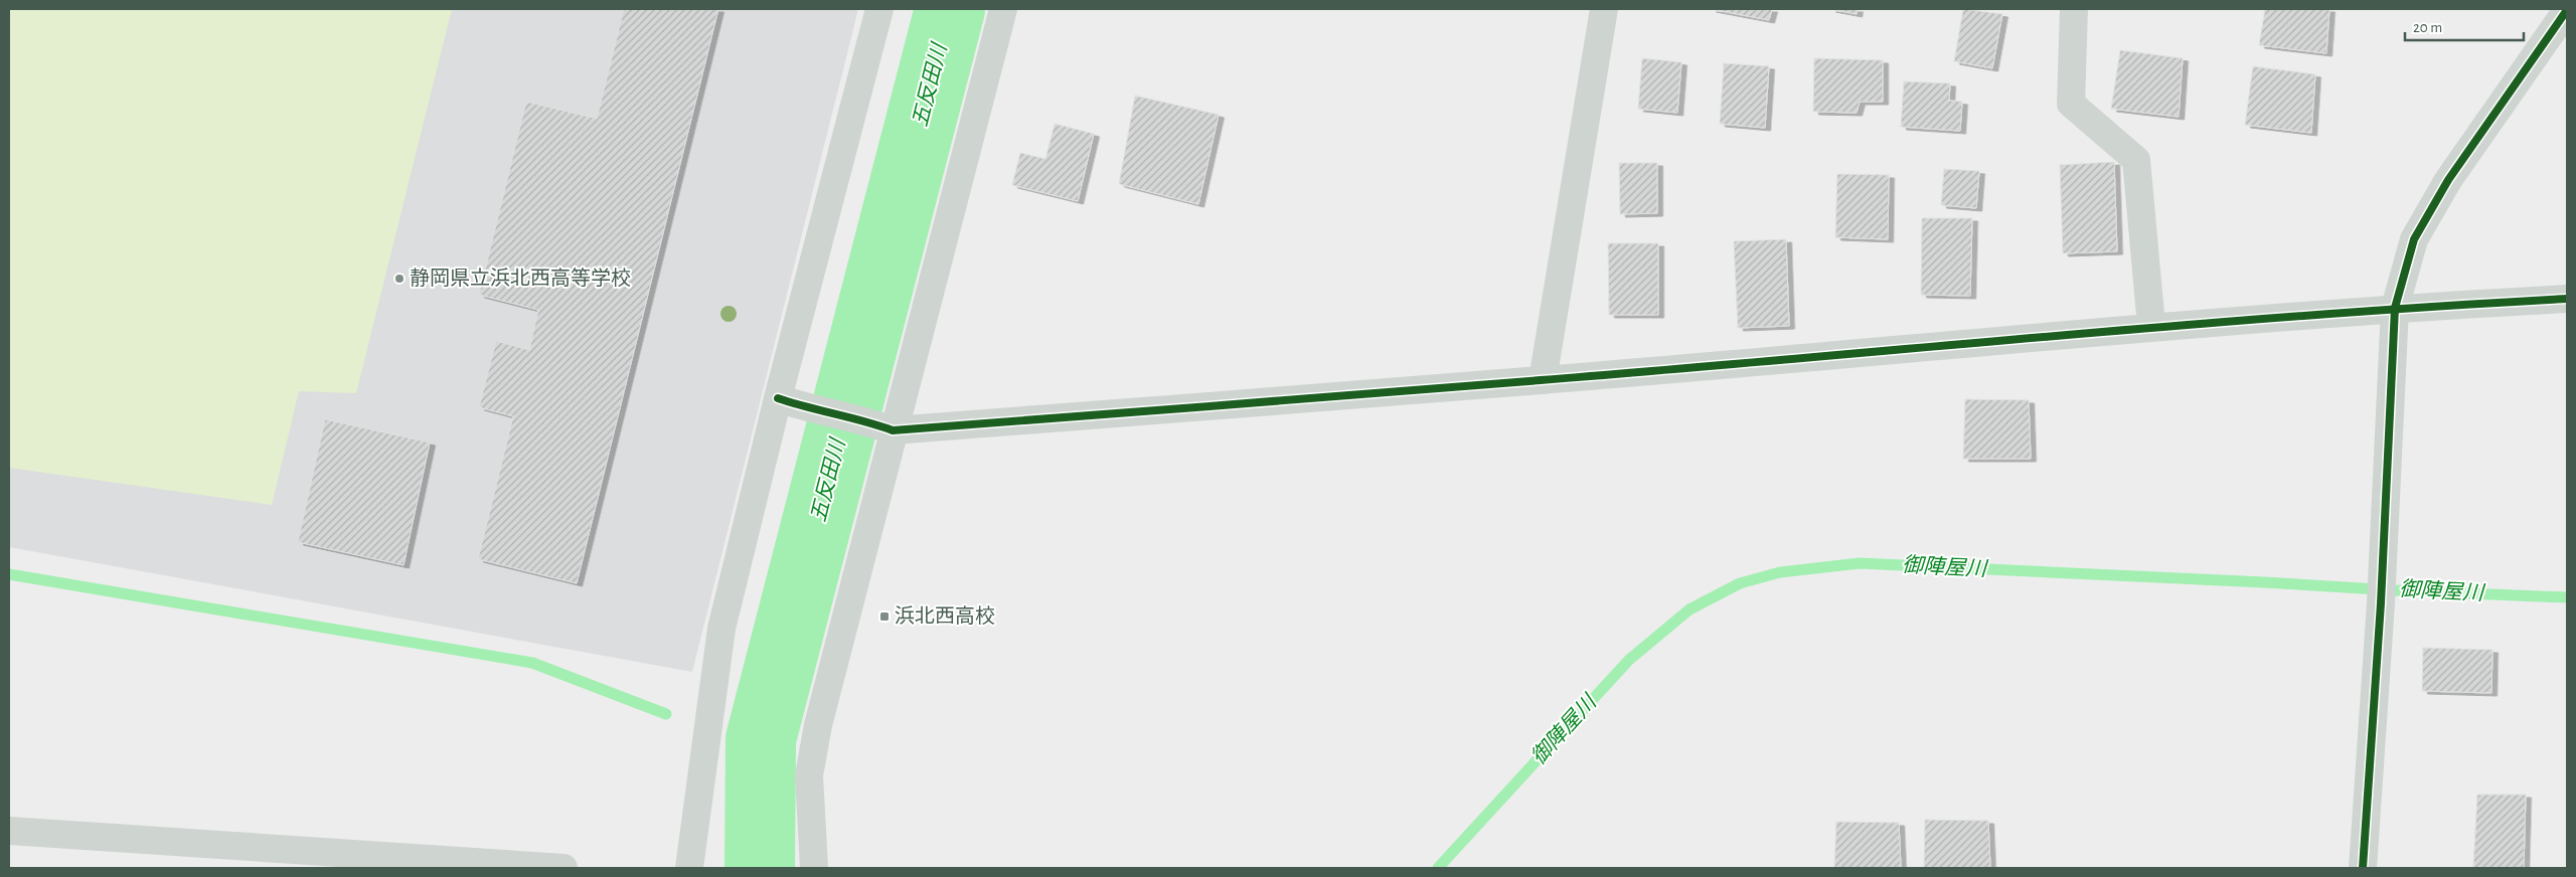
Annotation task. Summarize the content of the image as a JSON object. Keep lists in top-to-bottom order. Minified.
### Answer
{"water":["五反田川","御陣屋川"],"places":{"other":["静岡県立浜北西高等学校"],"transit":["浜北西高校"]},"scale_bar":"20 m"}
